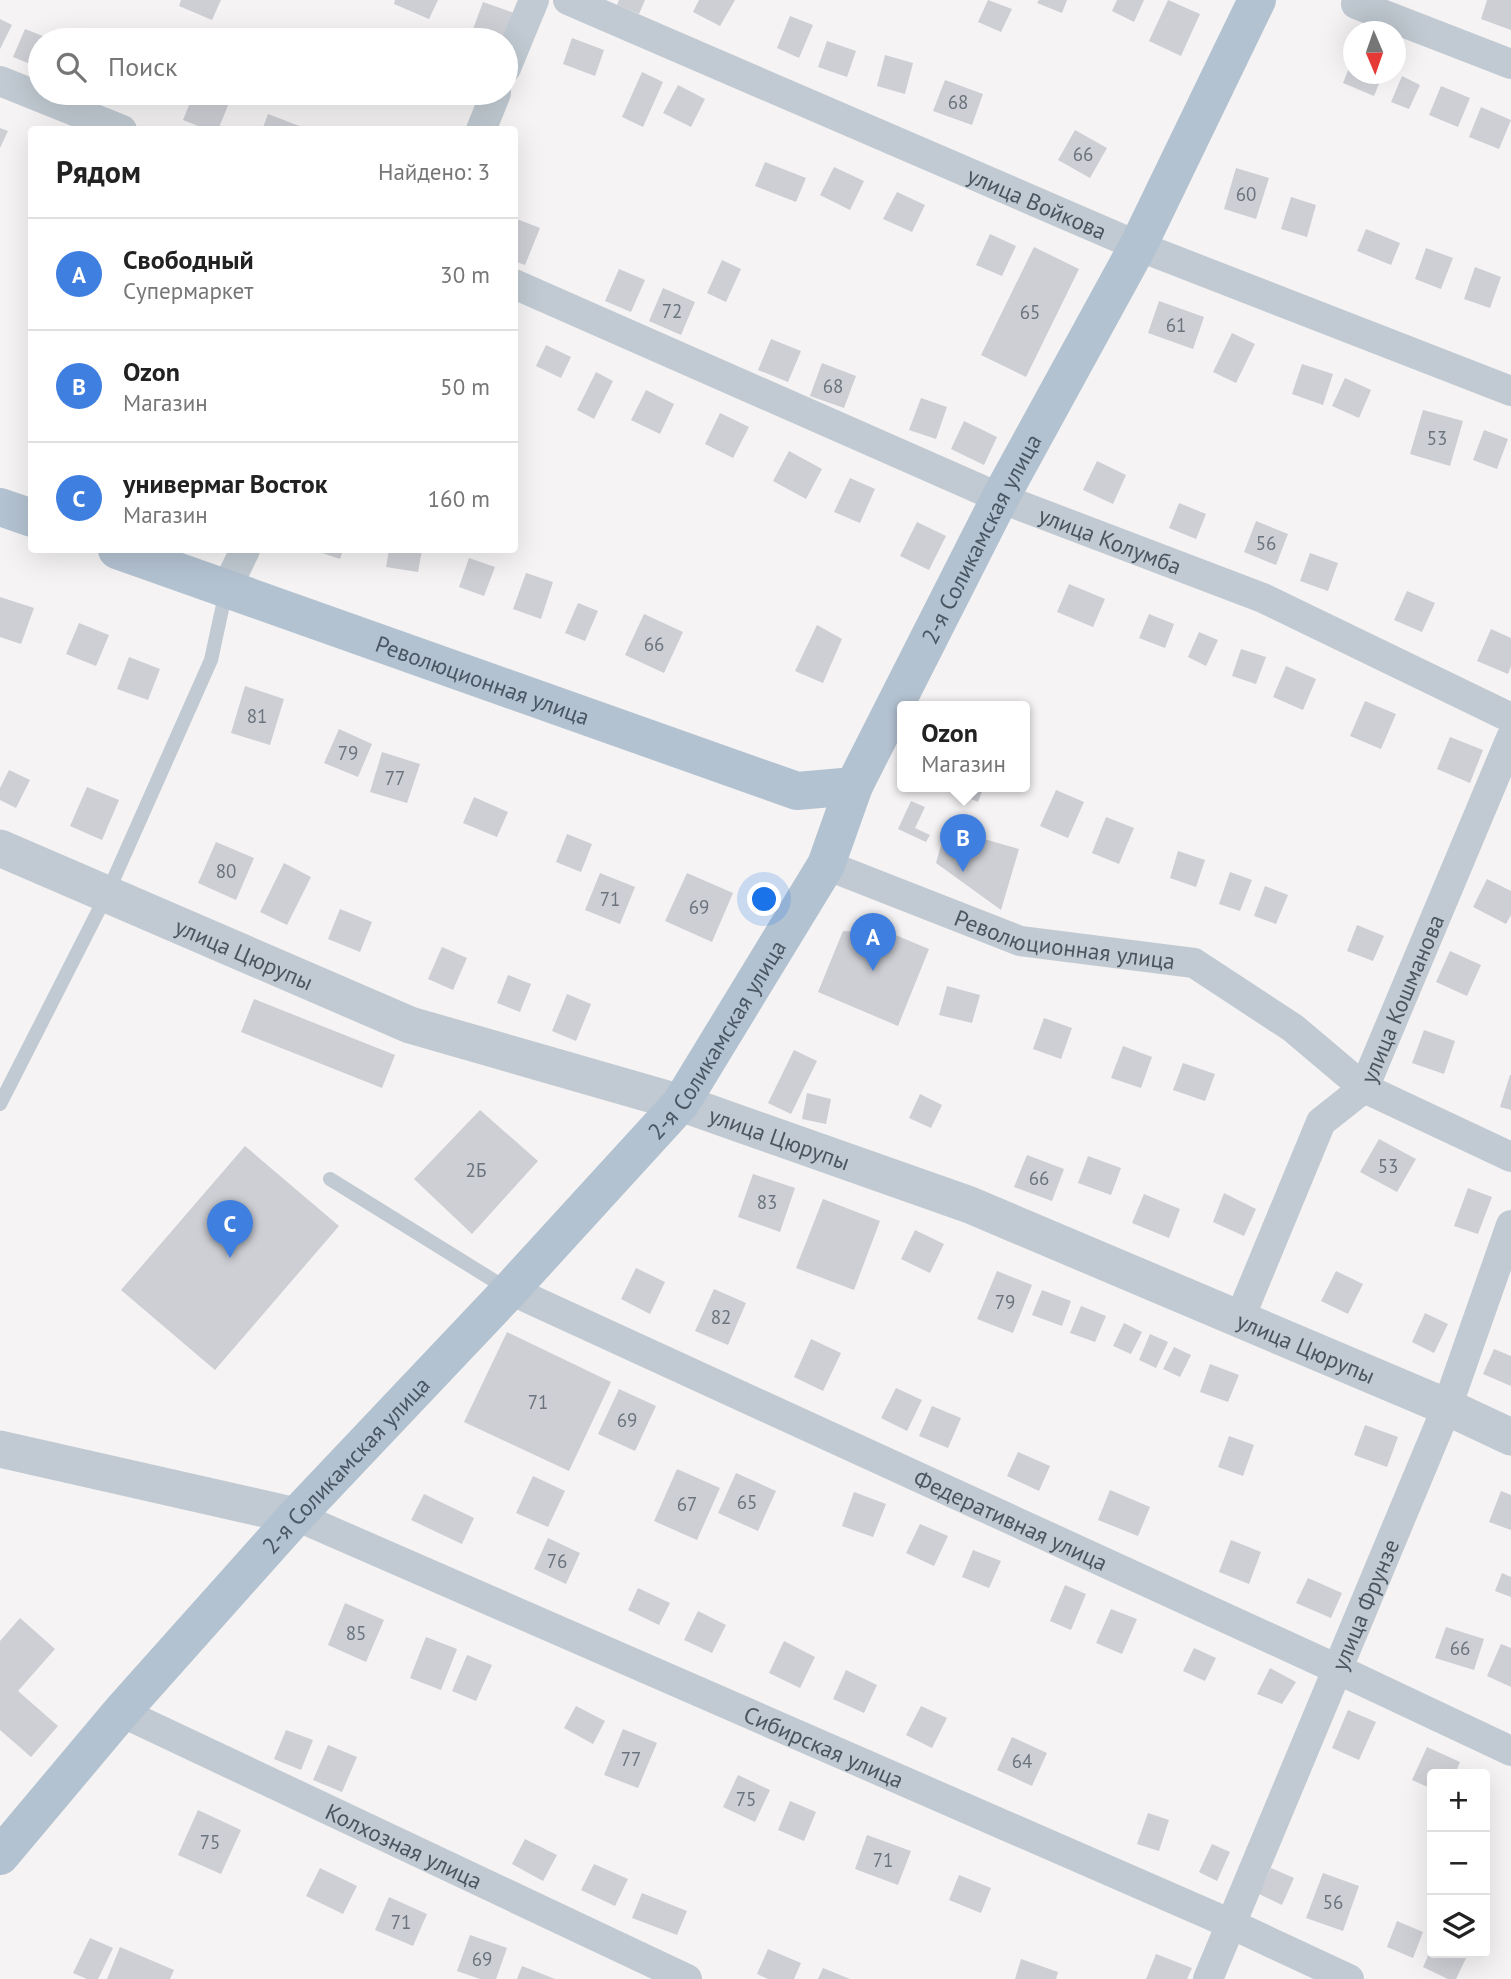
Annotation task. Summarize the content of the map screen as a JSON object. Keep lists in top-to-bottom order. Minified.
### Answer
{"streets":{"main road":["2-я Соликамская улица","Революционная улица"],"street":["улица Войкова","улица Колумба","улица Цюрупы","улица Кошманова","Федеративная улица","улица Фрунзе","Сибирская улица","Колхозная улица"]},"crossings":[["улица Войкова","2-я Соликамская улица"],["2-я Соликамская улица","улица Колумба"],["2-я Соликамская улица","Революционная улица"],["2-я Соликамская улица","улица Цюрупы"],["2-я Соликамская улица","Федеративная улица"],["2-я Соликамская улица","Сибирская улица"],["2-я Соликамская улица","Колхозная улица"],["Революционная улица","улица Кошманова"],["улица Цюрупы","улица Кошманова"],["улица Цюрупы","улица Фрунзе"],["Федеративная улица","улица Фрунзе"],["улица Фрунзе","Сибирская улица"]],"house_numbers":["68","66","60","72","65","61","68","53","56","66","81","79","77","80","71","69","53","2Б","66","83","79","82","71","69","65","67","76","85","66","77","64","75","75","71","56","71","69"],"north":"bottom","page":{"search":"Поиск","heading":["Рядом","Найдено: 3"],"list":[{"mark":"A","name":"Свободный","note":"Супермаркет","value":"30 m"},{"mark":"B","name":"Ozon","note":"Магазин","value":"50 m"},{"mark":"C","name":"универмаг Восток","note":"Магазин","value":"160 m"}],"popup":["Ozon","Магазин"],"pins":["B","A","C"],"map_buttons":["+","−"]}}
